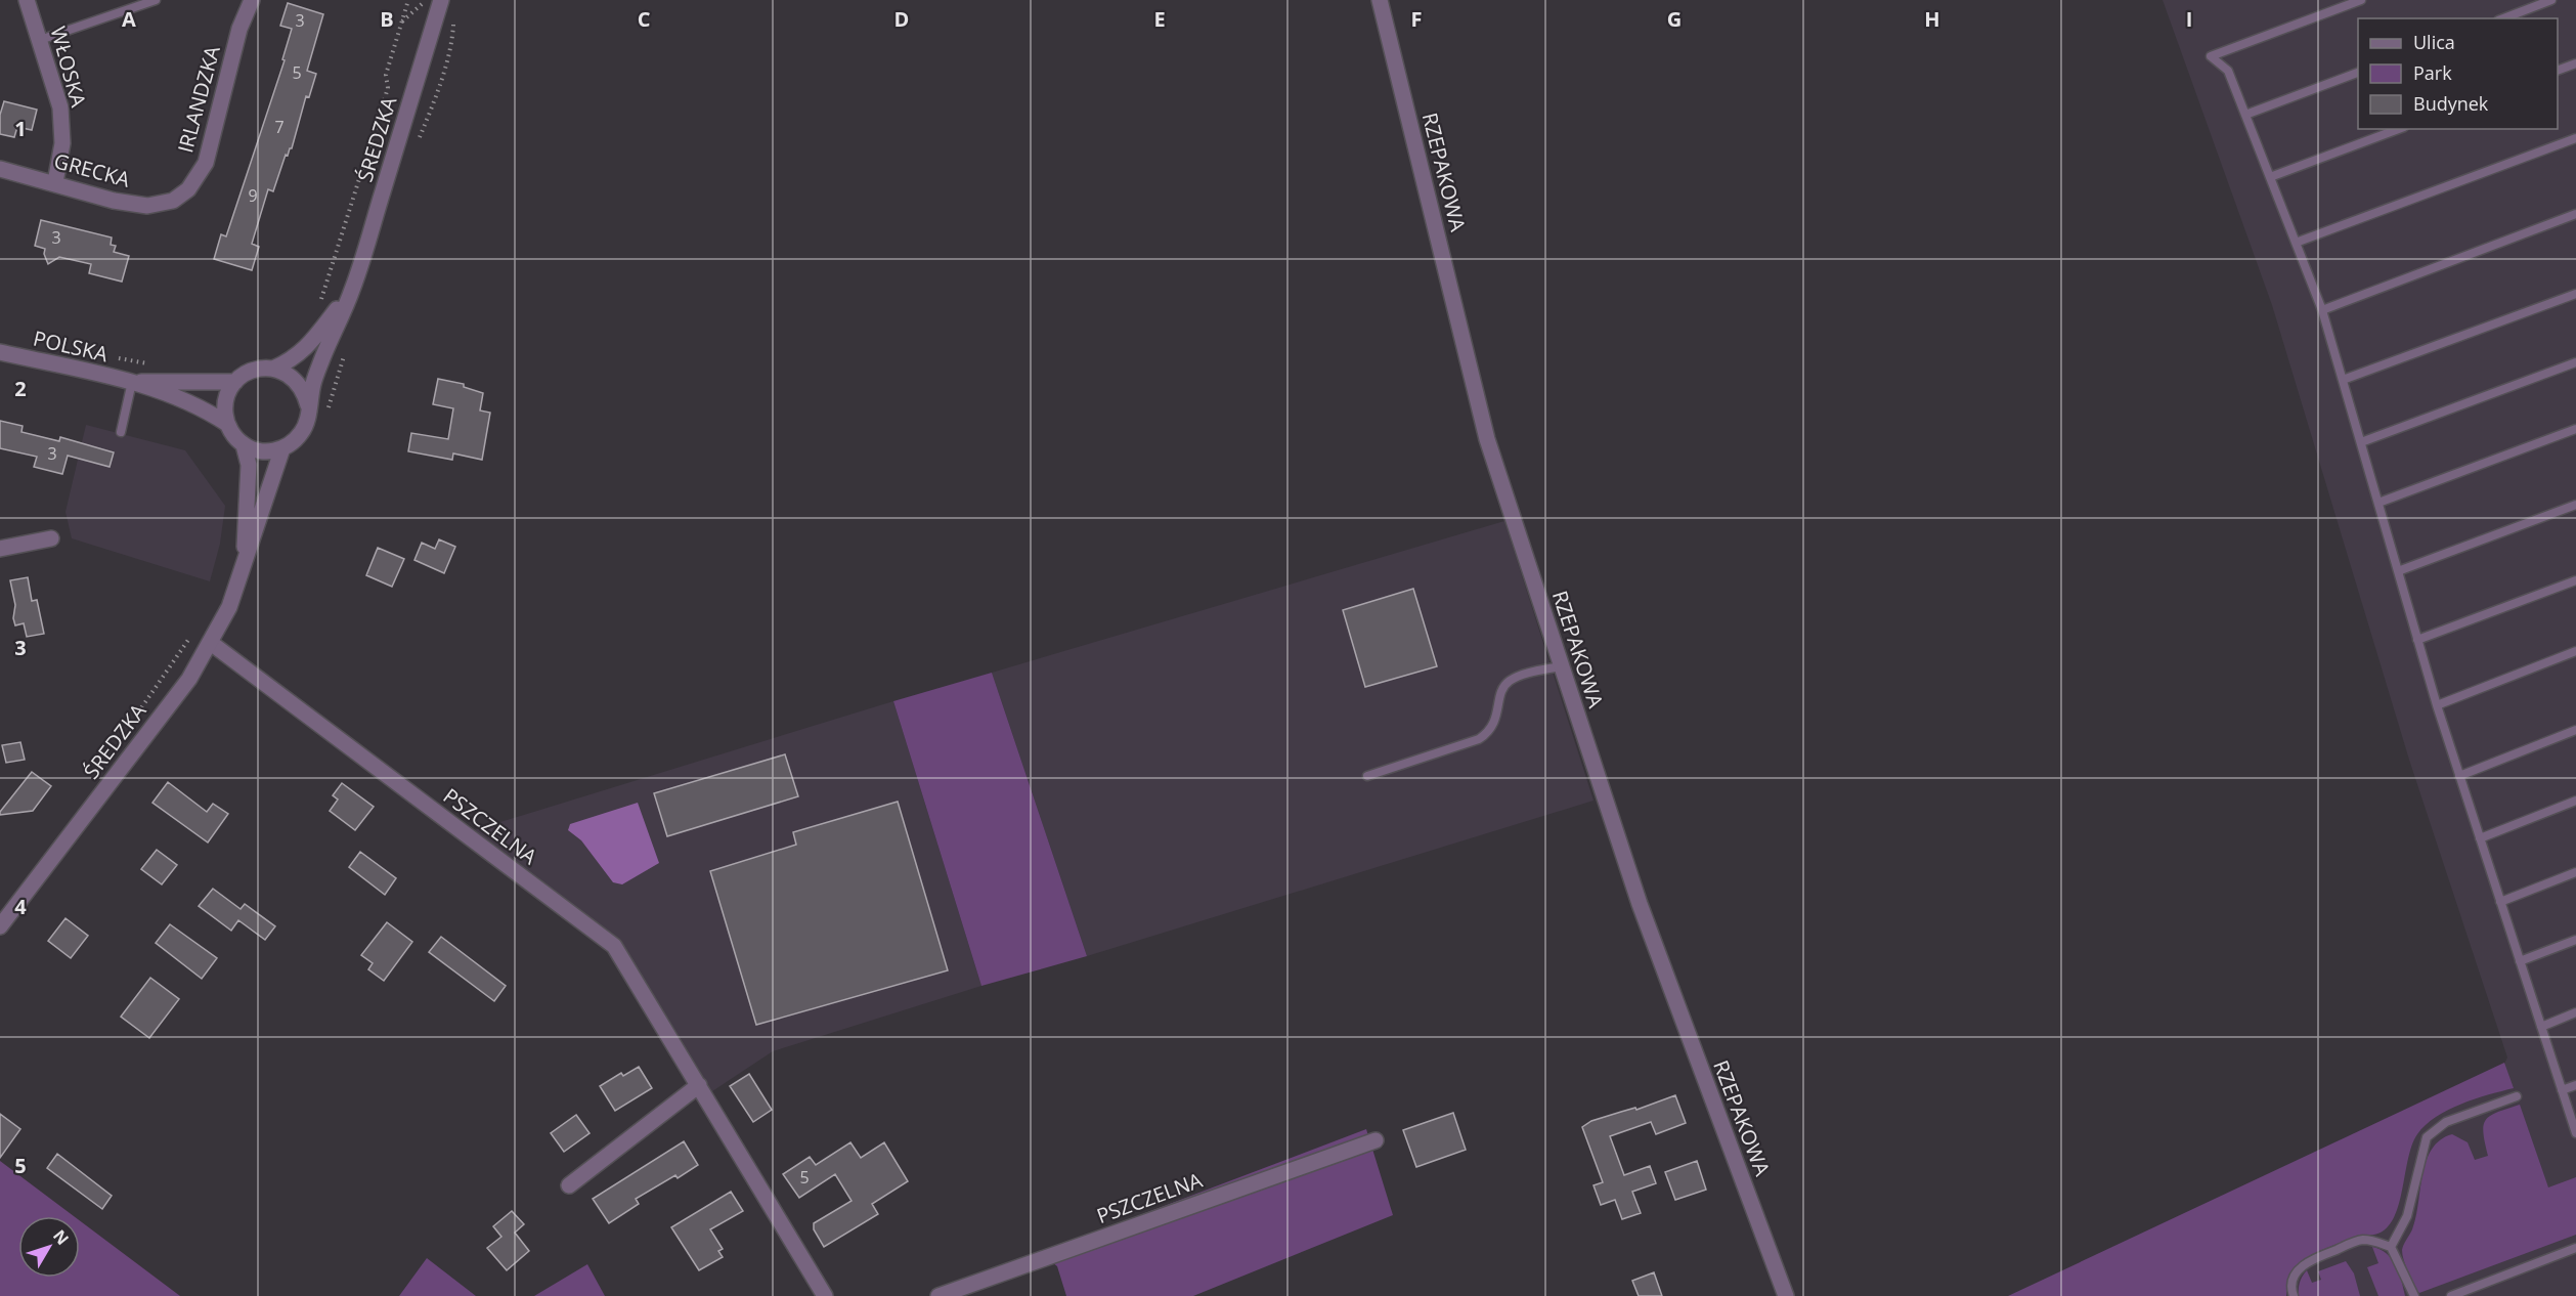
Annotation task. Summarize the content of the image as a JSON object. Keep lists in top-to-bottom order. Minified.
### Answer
{"streets":{"street":["WŁOSKA","IRLANDZKA","ŚREDZKA","GRECKA","RZEPAKOWA","POLSKA","PSZCZELNA"]},"crossings":[["WŁOSKA","GRECKA"],["IRLANDZKA","GRECKA"],["ŚREDZKA","POLSKA"],["ŚREDZKA","PSZCZELNA"]],"house_numbers":["3","5","7","9","3","3","5"],"legend":["Ulica","Park","Budynek"],"north":"top right","grid":{"columns":["A","B","C","D","E","F","G","H","I"],"rows":["1","2","3","4","5"]}}
